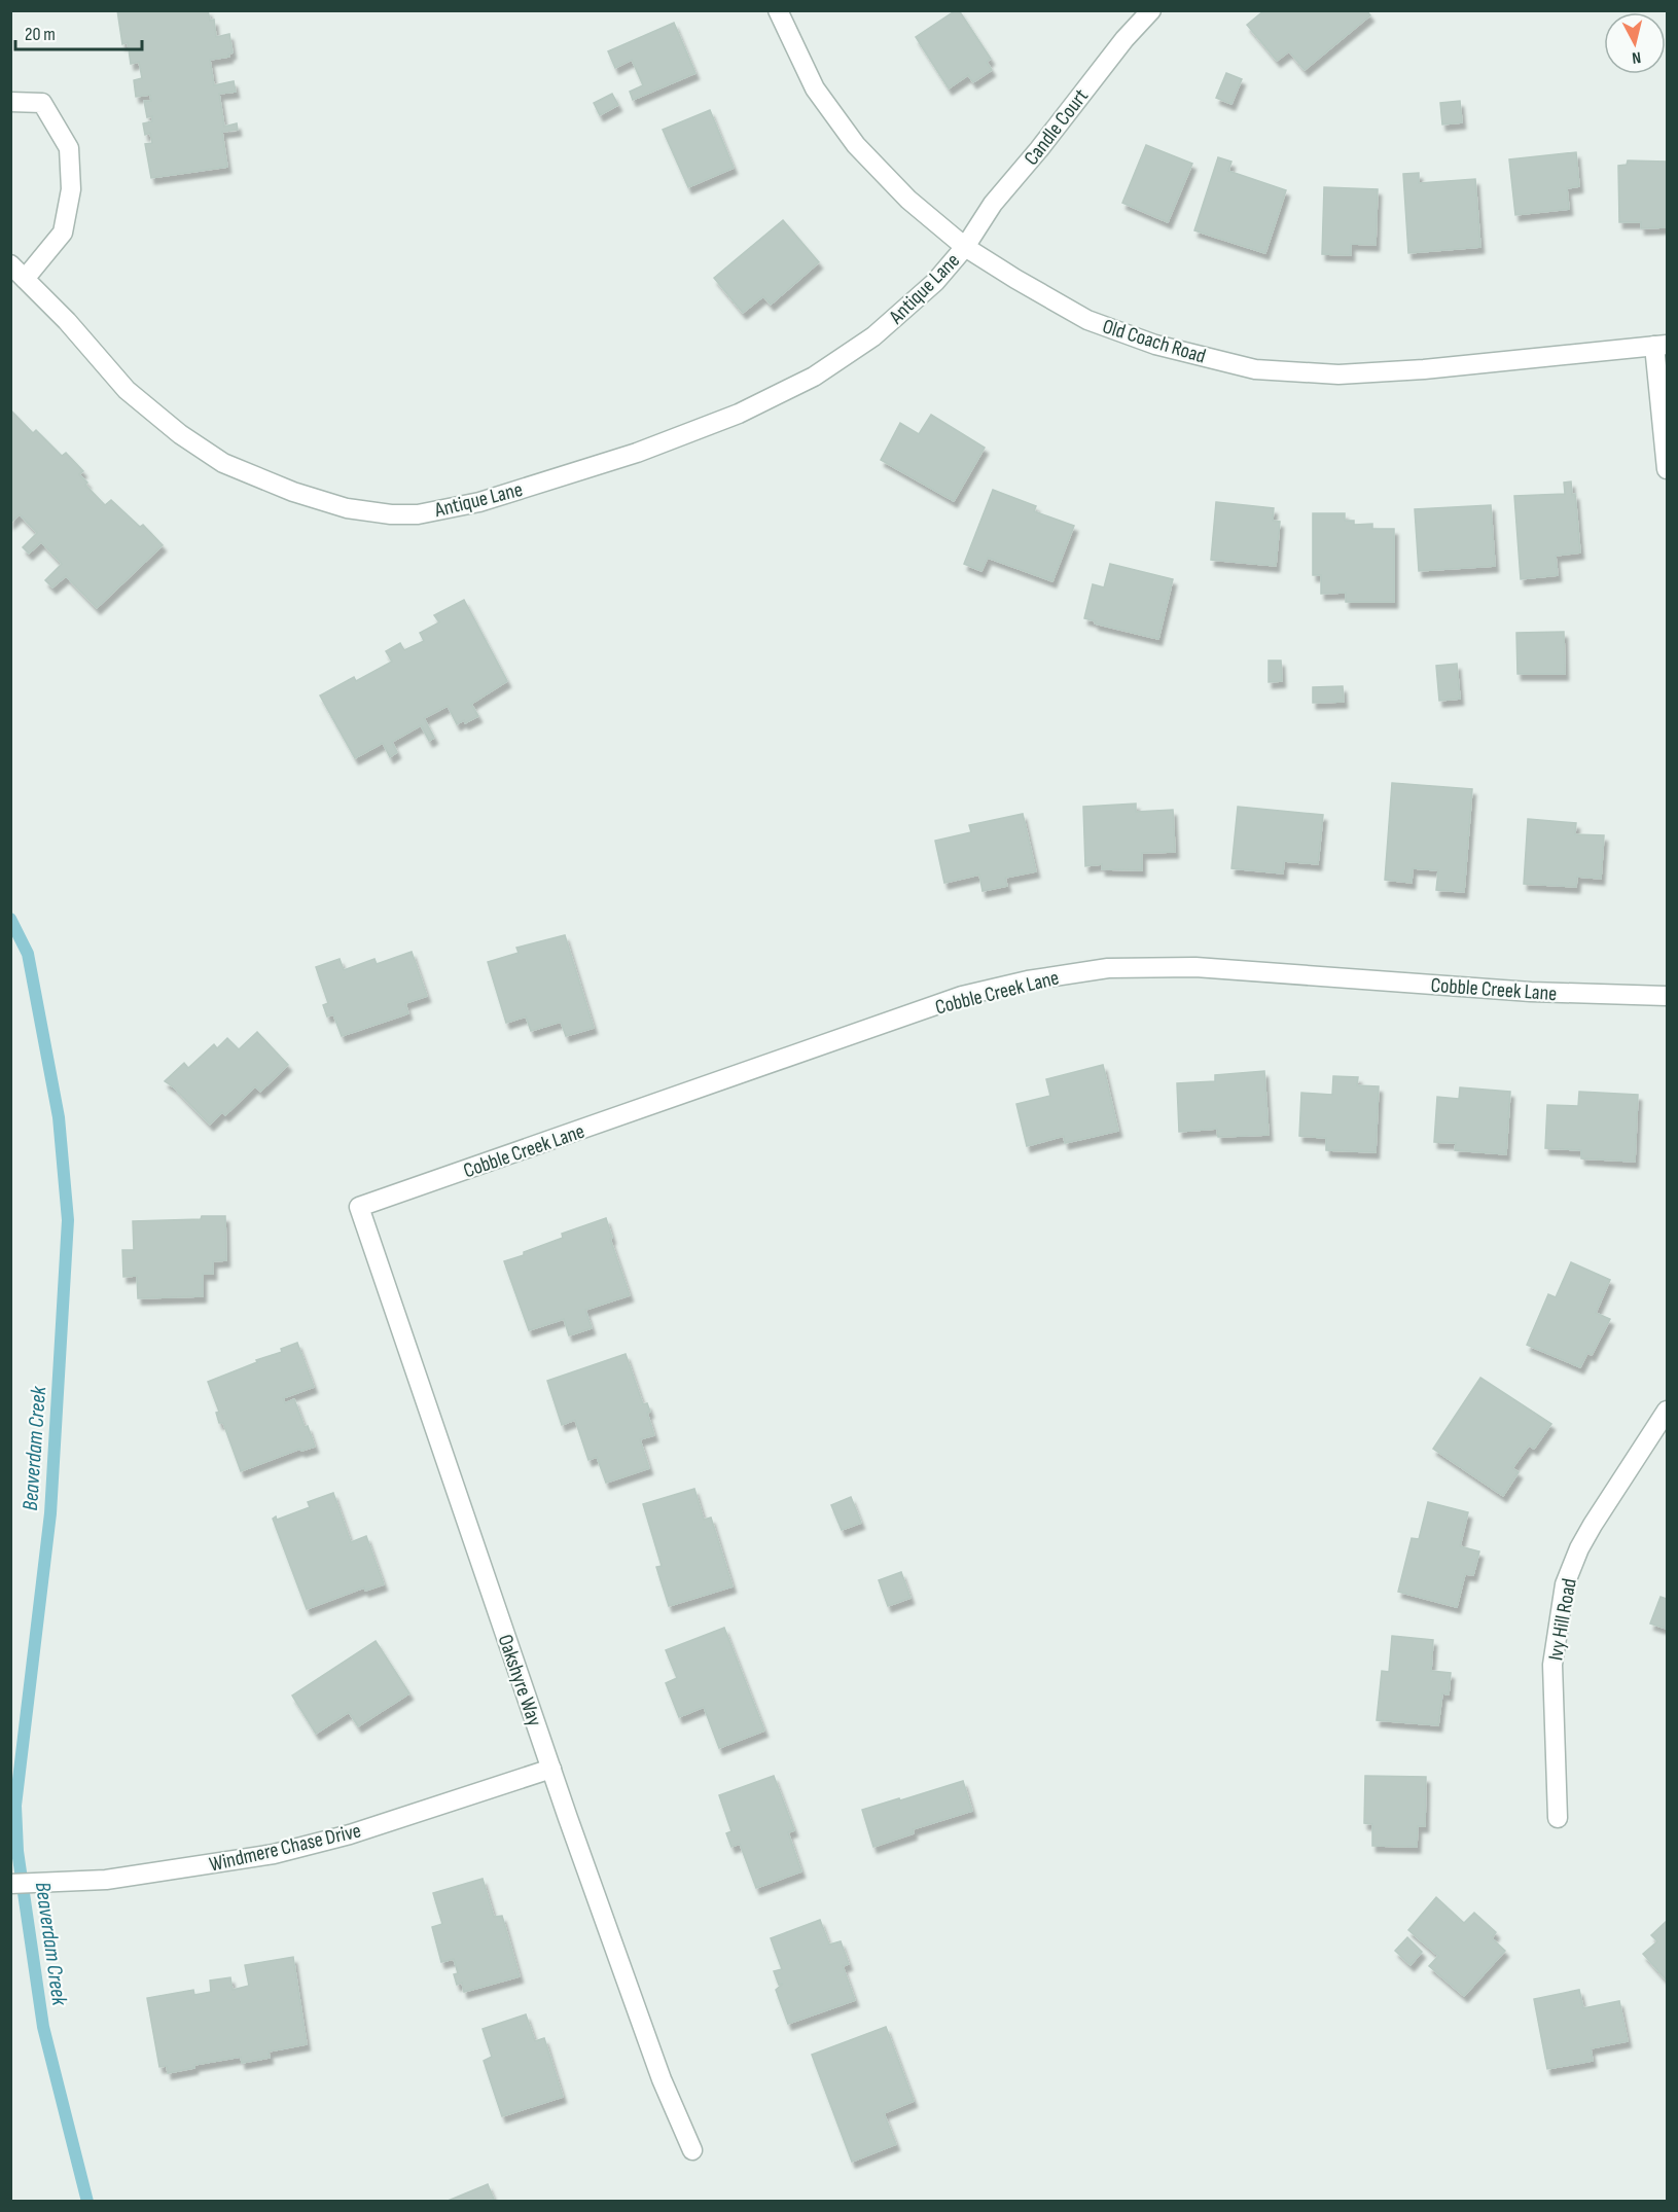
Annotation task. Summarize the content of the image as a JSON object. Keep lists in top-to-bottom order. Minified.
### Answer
{"streets":{"street":["Candle Court","Antique Lane","Old Coach Road","Cobble Creek Lane","Ivy Hill Road","Oakshyre Way","Windmere Chase Drive"]},"crossings":[["Candle Court","Antique Lane"],["Candle Court","Old Coach Road"],["Antique Lane","Old Coach Road"],["Cobble Creek Lane","Oakshyre Way"],["Oakshyre Way","Windmere Chase Drive"]],"water":["Beaverdam Creek"],"scale_bar":"20 m","north":"bottom"}
